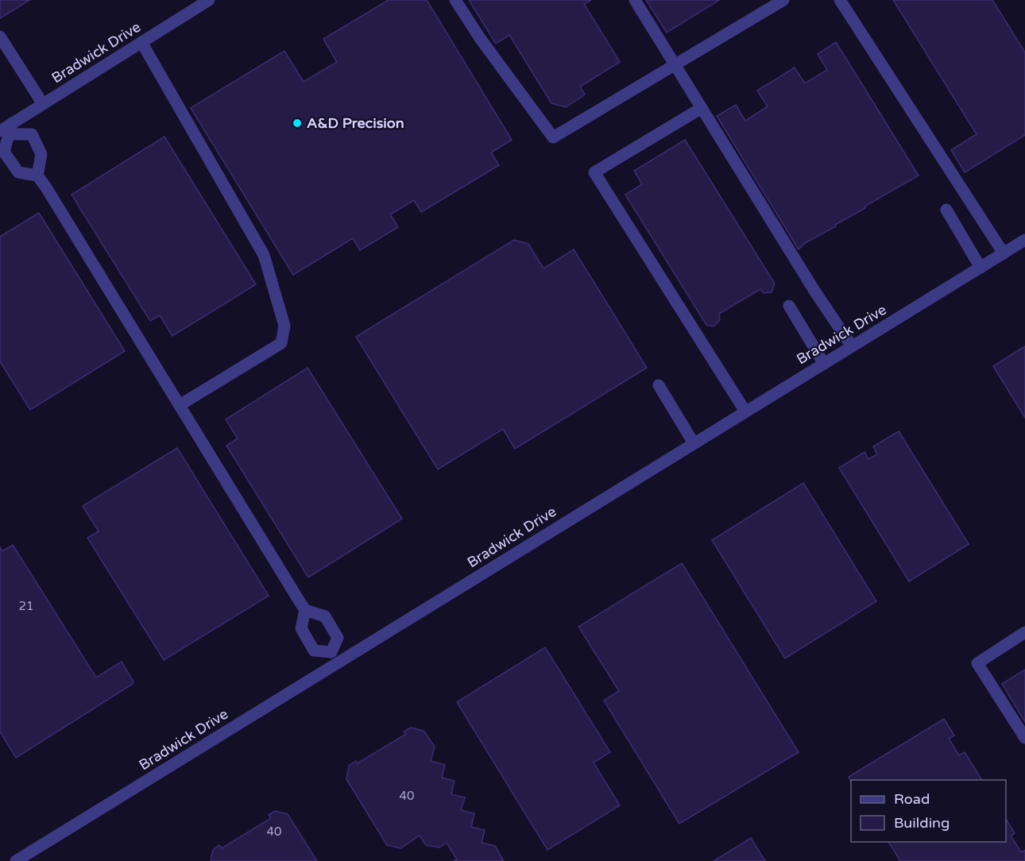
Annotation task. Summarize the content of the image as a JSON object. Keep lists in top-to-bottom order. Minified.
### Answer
{"streets":{"street":["Bradwick Drive"]},"places":["A&D Precision"],"house_numbers":["21","40","40"],"legend":["Road","Building"]}
